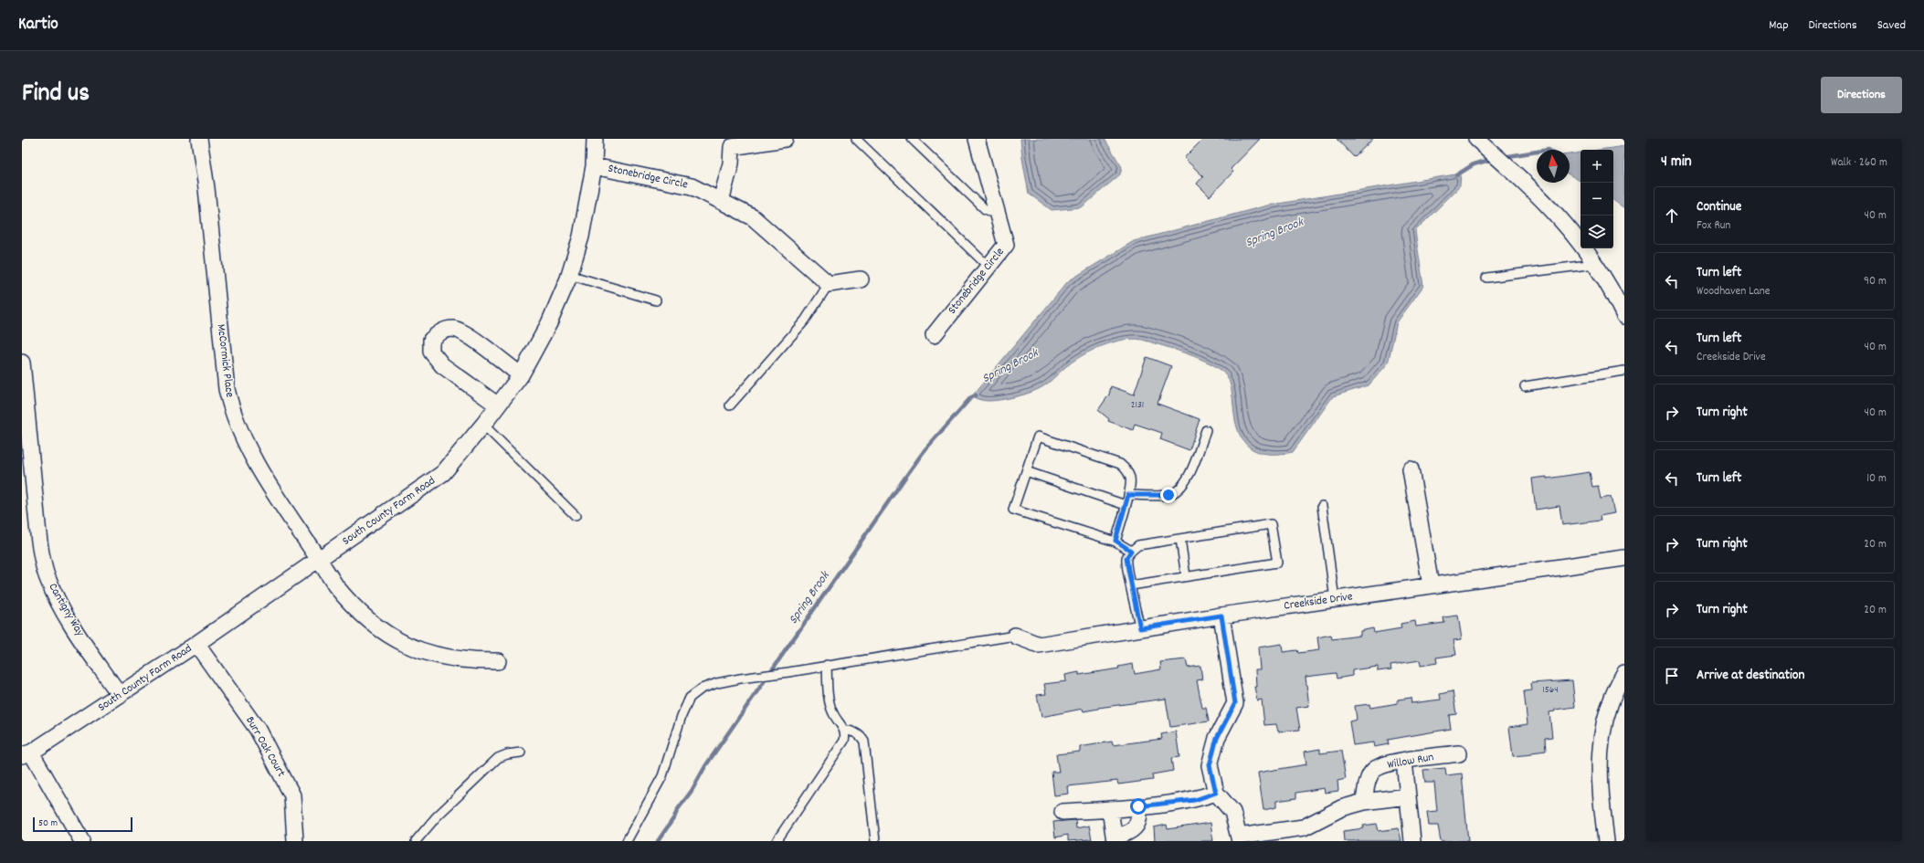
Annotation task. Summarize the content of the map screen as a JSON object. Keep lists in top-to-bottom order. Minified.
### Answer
{"streets":{"street":["Stonebridge Circle","McCormick Place","South County Farm Road","Creekside Drive","Cantigny Way","Burr Oak Court","Willow Run"]},"crossings":[["Stonebridge Circle","South County Farm Road"],["McCormick Place","South County Farm Road"],["South County Farm Road","Cantigny Way"],["South County Farm Road","Burr Oak Court"]],"water":["Spring Brook"],"house_numbers":["2131","1564"],"scale_bar":"50 m","north":"top","page":{"header":"Kartio","nav":["Map","Directions","Saved"],"title":"Find us","buttons":"Directions","heading":["4 min","Walk · 260 m"],"map_buttons":["+","−"],"list":[["Continue","Fox Run","40 m"],["Turn left","Woodhaven Lane","90 m"],["Turn left","Creekside Drive","40 m"],["Turn right","40 m"],["Turn left","10 m"],["Turn right","20 m"],["Turn right","20 m"],"Arrive at destination"],"scale":"50 m"}}
